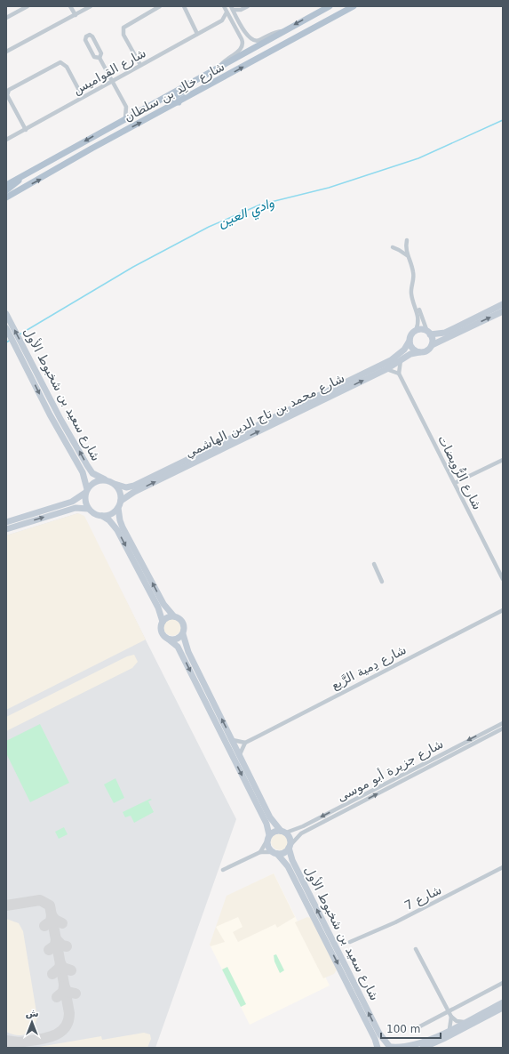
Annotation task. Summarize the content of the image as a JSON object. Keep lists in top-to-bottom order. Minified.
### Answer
{"streets":{"main road":["شارع خالِد بن سلطان"],"street":["شارع القواميس","شارع سعيد بن شخبوط الأول","شارع محمد بن تاج الدين الهاشمي","شارع الرُّويضات","شارع دِمية الرَّبع","شارع جزيرة أبو موسى","شارع 7"]},"crossings":[["شارع سعيد بن شخبوط الأول","شارع محمد بن تاج الدين الهاشمي"],["شارع سعيد بن شخبوط الأول","شارع جزيرة أبو موسى"]],"water":["وادي العين"],"scale_bar":"100 m","north":"top"}
